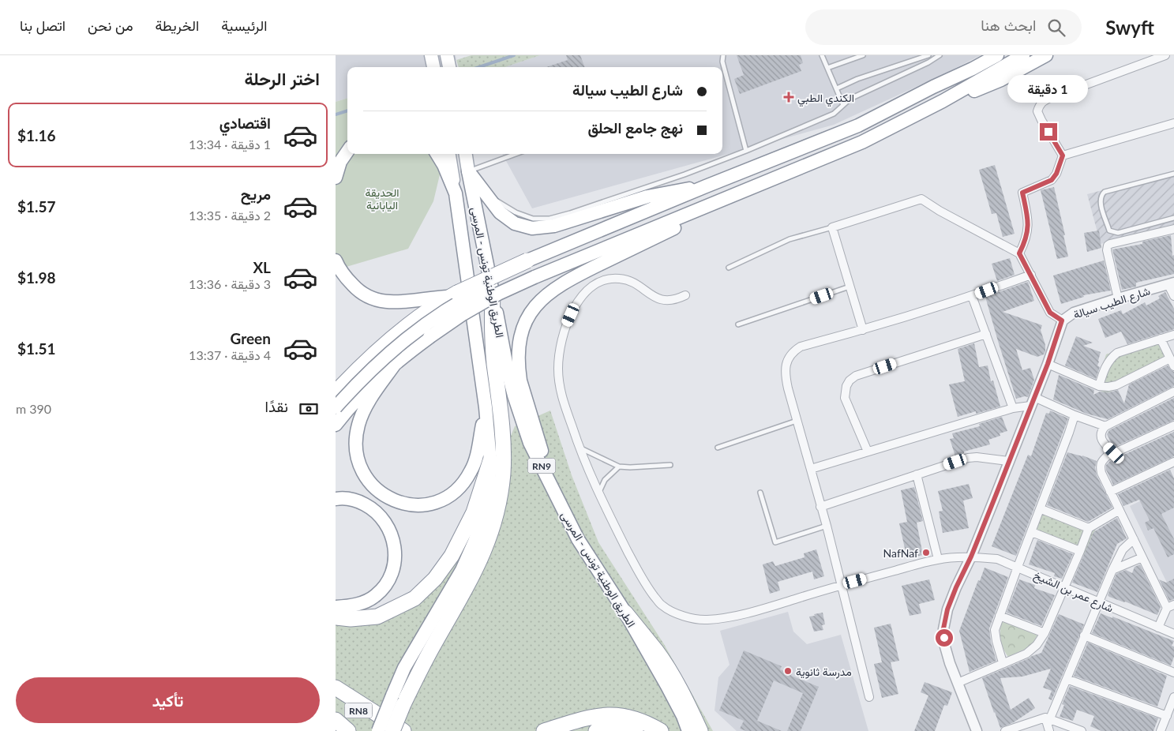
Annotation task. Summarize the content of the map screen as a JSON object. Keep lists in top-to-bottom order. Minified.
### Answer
{"streets":{"highway":["RN9","RN8"],"main road":["الطريق الوطنية تونس - المرسى"],"street":["شارع الطيب سيالة","شارع عمر بن الشيخ"]},"crossings":[["الطريق الوطنية تونس - المرسى","RN9"],["شارع الطيب سيالة","شارع عمر بن الشيخ"]],"parks":["الحديقة اليابانية"],"places":{"health":["الكندي الطبي"],"other":["NafNaf","مدرسة ثانوية"]},"page":{"header":"Swyft","search":"ابحث هنا","nav":["الرئيسية","الخريطة","من نحن","اتصل بنا"],"heading":"اختر الرحلة","banner":["شارع الطيب سيالة","نهج جامع الحلق"],"bubble":"1 دقيقة","list":[{"name":"اقتصادي","note":"1 دقيقة · 13:34","value":"$1.16"},{"name":"مريح","note":"2 دقيقة · 13:35","value":"$1.57"},{"name":"XL","note":"3 دقيقة · 13:36","value":"$1.98"},{"name":"Green","note":"4 دقيقة · 13:37","value":"$1.51"}],"pay":["نقدًا","390 m"],"buttons":"تأكيد"}}
